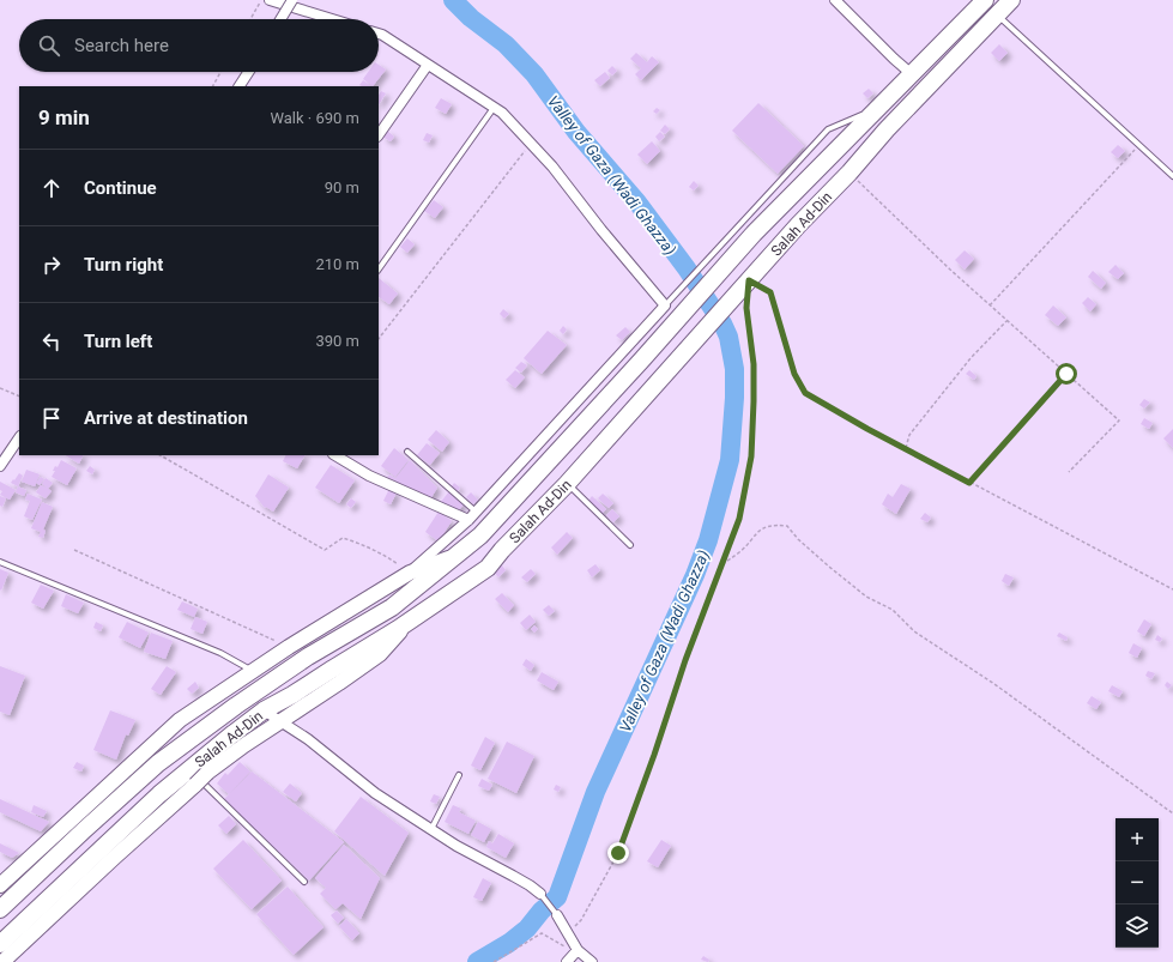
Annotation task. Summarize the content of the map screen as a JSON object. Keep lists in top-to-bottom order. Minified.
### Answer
{"streets":{"highway":["Salah Ad-Din"]},"water":["Valley of Gaza (Wadi Ghazza)"],"page":{"search":"Search here","heading":["9 min","Walk · 690 m"],"list":[["Continue","90 m"],["Turn right","210 m"],["Turn left","390 m"],"Arrive at destination"],"map_buttons":["+","−"]}}
